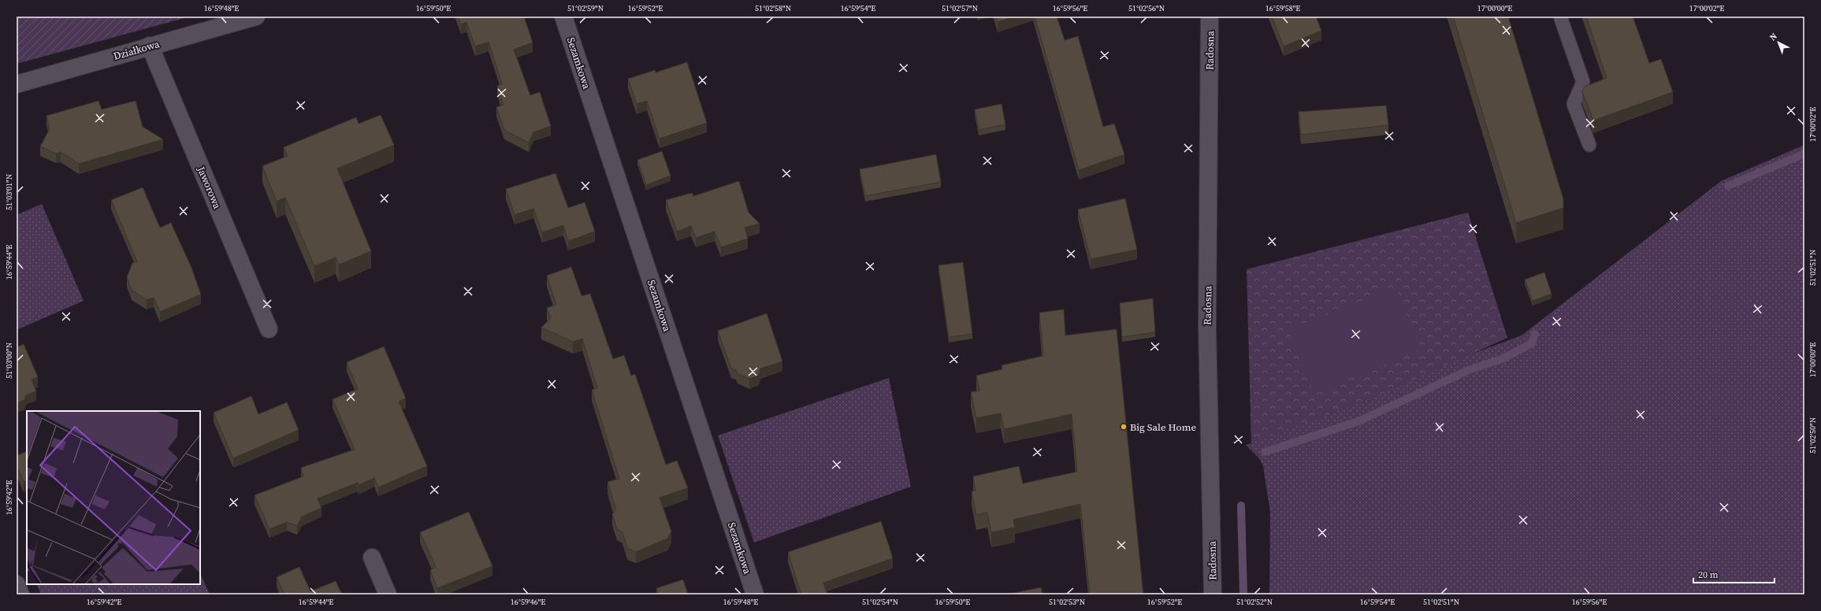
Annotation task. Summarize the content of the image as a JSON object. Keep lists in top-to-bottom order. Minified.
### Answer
{"streets":{"street":["Działkowa","Radosna","Sezamkowa","Jaworowa"]},"crossings":[["Działkowa","Jaworowa"]],"places":["Big Sale Home"],"scale_bar":"20 m","north":"top left","coordinates":["16°59'48\"E","16°59'50\"E","51°02'59\"N","16°59'52\"E","51°02'58\"N","16°59'54\"E","51°02'57\"N","16°59'56\"E","51°02'56\"N","16°59'58\"E","17°00'00\"E","17°00'02\"E","51°03'01\"N","16°59'44\"E","51°02'51\"N","51°03'00\"N","51°02'50\"N","16°59'42\"E","16°59'46\"E","51°02'54\"N","51°02'53\"N","51°02'52\"N"]}
